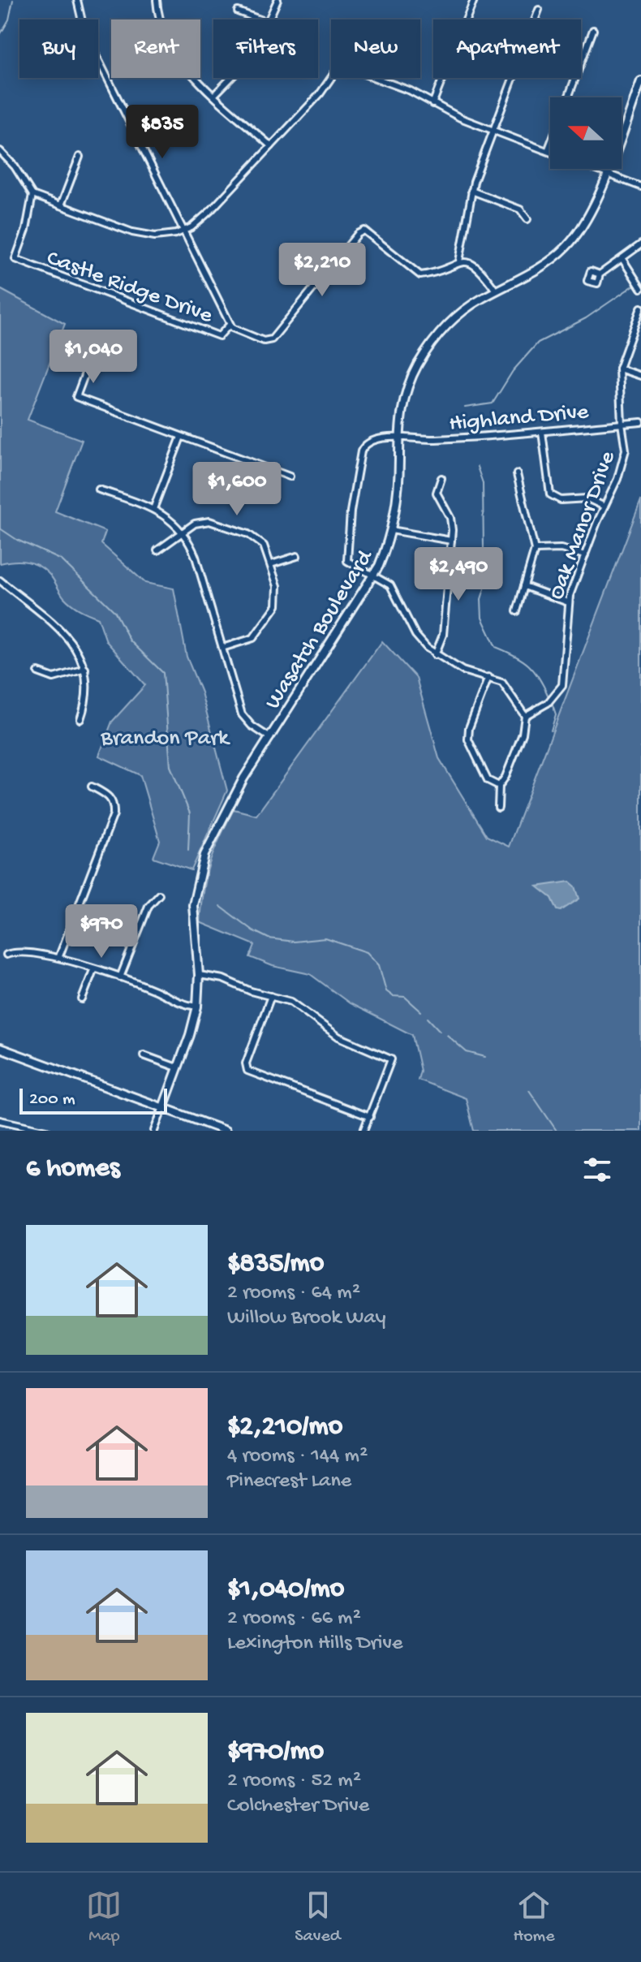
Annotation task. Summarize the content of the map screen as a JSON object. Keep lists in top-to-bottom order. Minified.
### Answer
{"streets":{"main road":["Wasatch Boulevard"],"street":["Castle Ridge Drive","Highland Drive","Oak Manor Drive"]},"crossings":[["Highland Drive","Oak Manor Drive"],["Highland Drive","Wasatch Boulevard"]],"parks":["Brandon Park"],"scale_bar":"200 m","north":"left","page":{"chip":["Buy","Rent","Filters","New","Apartment"],"price":["$835","$2,210","$1,040","$1,600","$2,490","$970"],"scale":"200 m","heading":"6 homes","list":[{"name":"$835/mo","note":"2 rooms · 64 m² · Willow Brook Way"},{"name":"$2,210/mo","note":"4 rooms · 144 m² · Pinecrest Lane"},{"name":"$1,040/mo","note":"2 rooms · 66 m² · Lexington Hills Drive"},{"name":"$970/mo","note":"2 rooms · 52 m² · Colchester Drive"}],"tabs":["Map","Saved","Home"]}}
